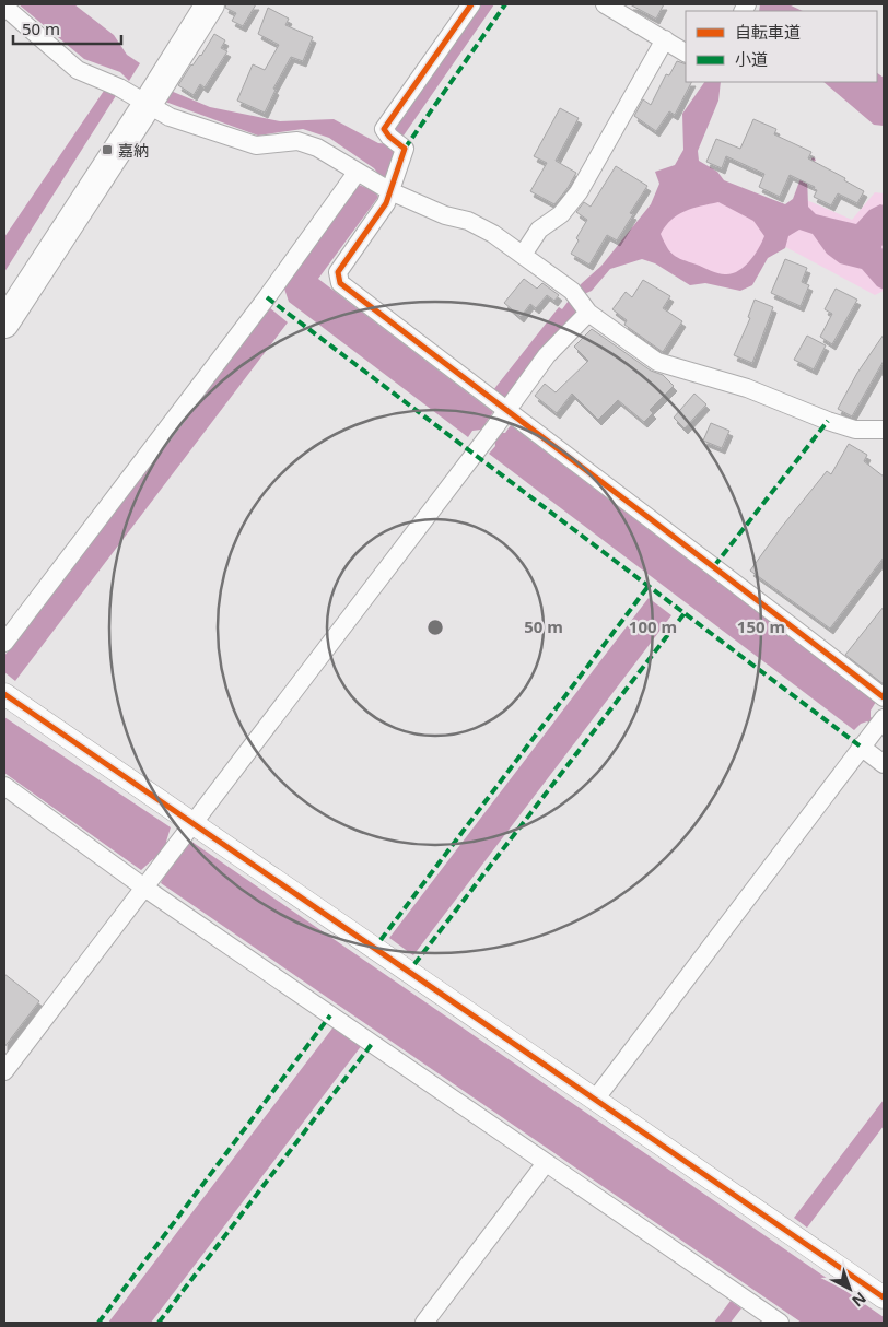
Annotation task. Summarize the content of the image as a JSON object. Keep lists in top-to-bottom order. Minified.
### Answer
{"places":{"transit":["嘉納"]},"legend":["自転車道","小道"],"scale_bar":"50 m","north":"bottom right","rings":["50 m","100 m","150 m"]}
